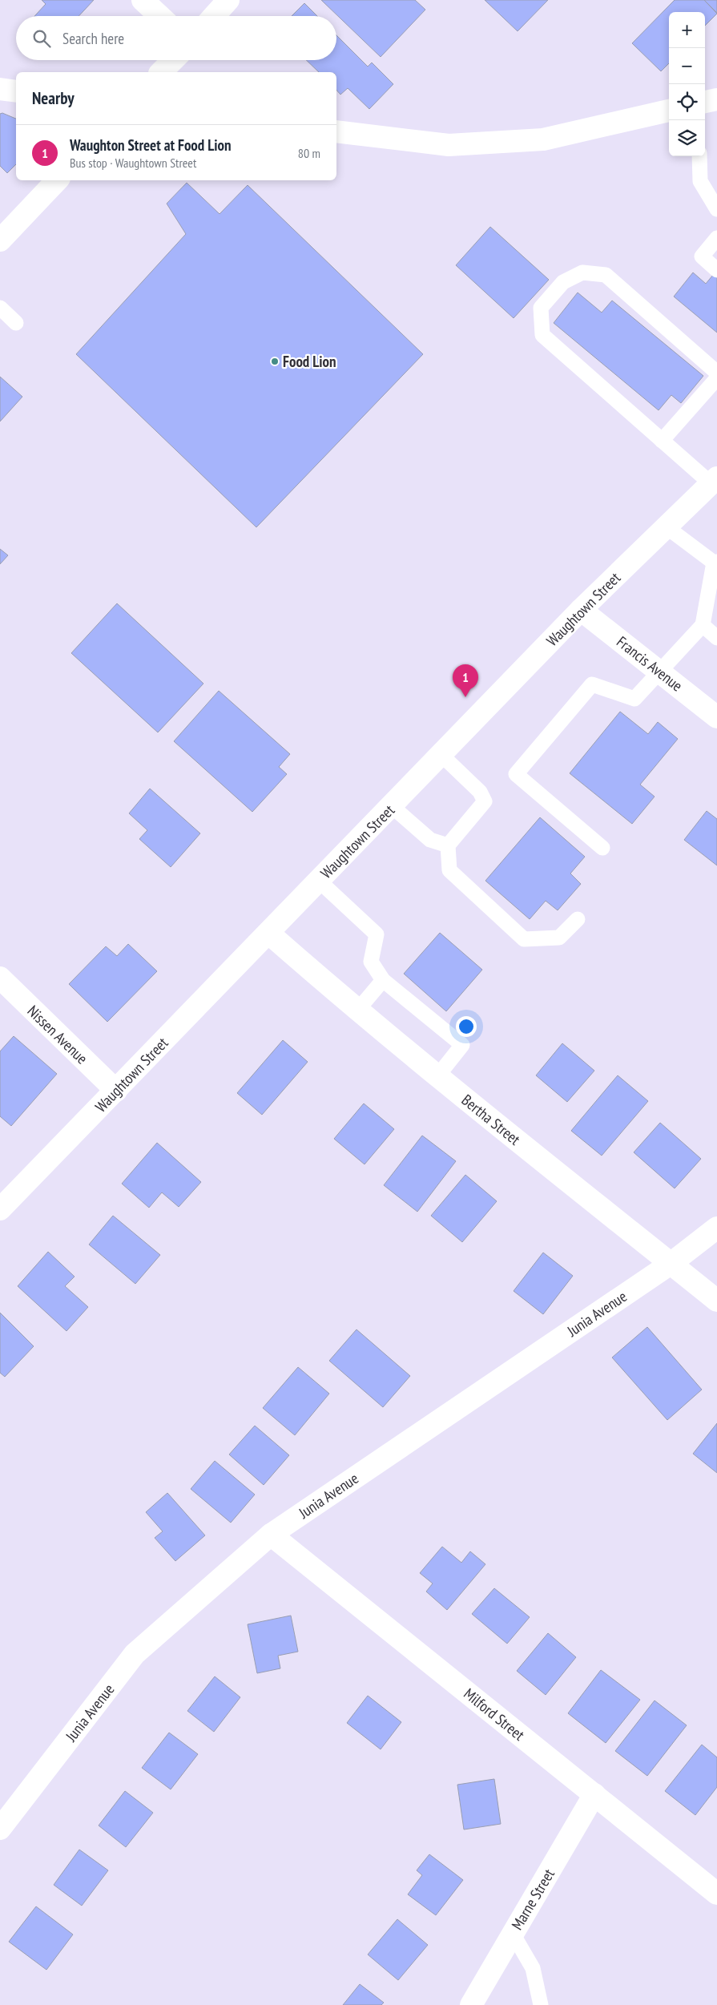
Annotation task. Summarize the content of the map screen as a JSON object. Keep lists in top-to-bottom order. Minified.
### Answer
{"streets":{"street":["Waughtown Street","Francis Avenue","Nissen Avenue","Bertha Street","Junia Avenue","Milford Street","Marne Street"]},"crossings":[["Waughtown Street","Francis Avenue"],["Waughtown Street","Nissen Avenue"],["Waughtown Street","Bertha Street"],["Bertha Street","Junia Avenue"],["Junia Avenue","Milford Street"],["Milford Street","Marne Street"]],"places":["Food Lion"],"page":{"map_buttons":["+","−"],"search":"Search here","heading":"Nearby","list":[{"mark":"1","name":"Waughton Street at Food Lion","note":"Bus stop · Waughtown Street","value":"80 m"}],"pins":"1"}}
